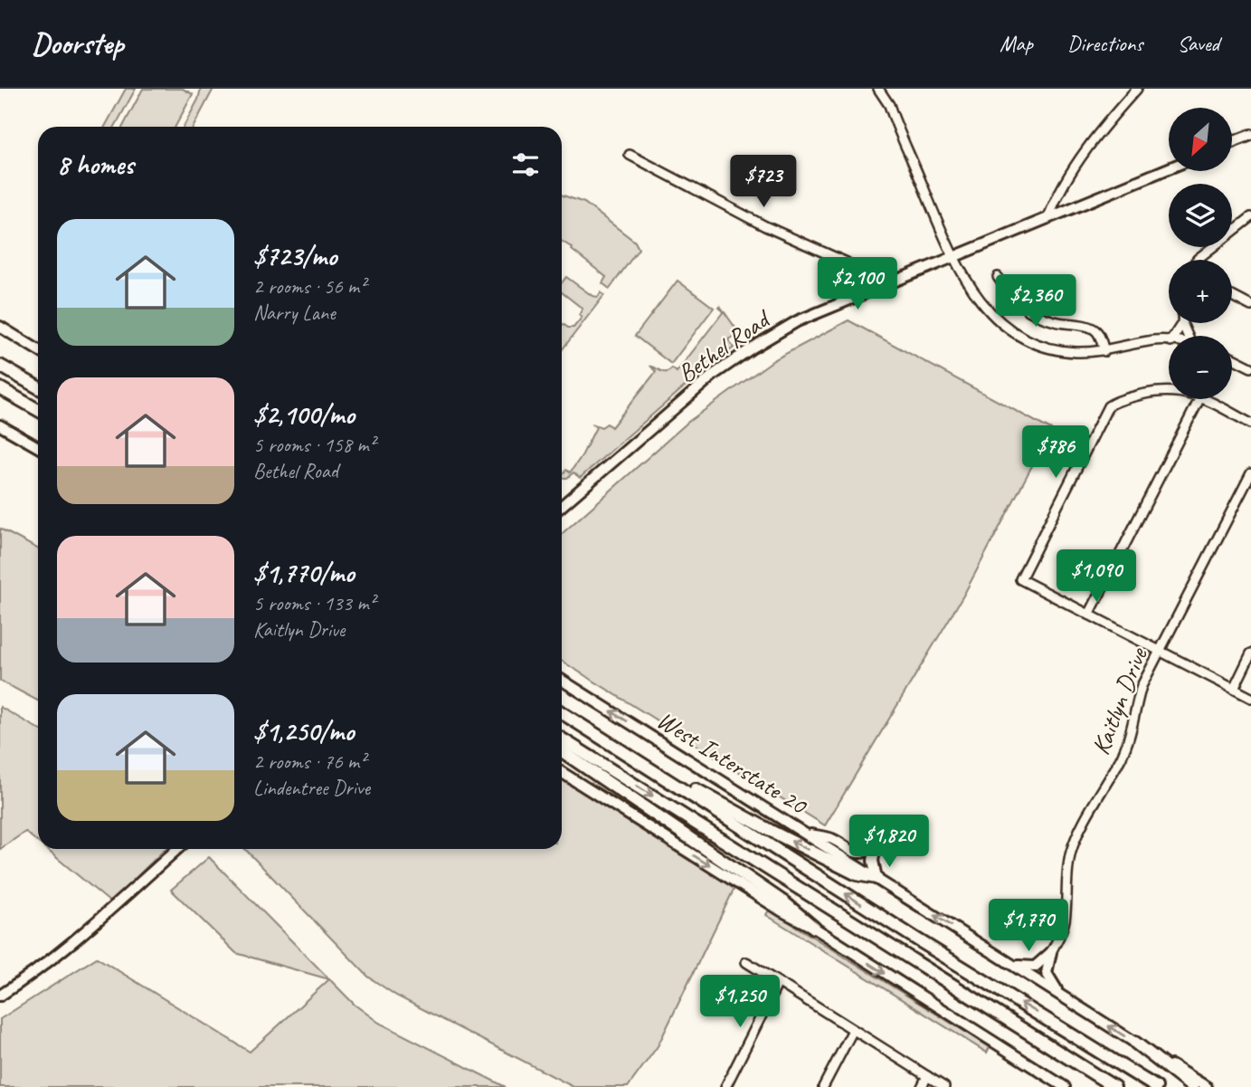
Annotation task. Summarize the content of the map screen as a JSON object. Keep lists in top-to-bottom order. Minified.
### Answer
{"streets":{"main road":["Bethel Road","Kaitlyn Drive","West Interstate 20"]},"crossings":[["Kaitlyn Drive","West Interstate 20"]],"north":"bottom left","page":{"header":"Doorstep","nav":["Map","Directions","Saved"],"map_buttons":["+","−"],"heading":"8 homes","price":["$723","$2,100","$2,360","$786","$1,090","$1,820","$1,770","$1,250"],"list":[{"name":"$723/mo","note":"2 rooms · 56 m² · Narry Lane"},{"name":"$2,100/mo","note":"5 rooms · 158 m² · Bethel Road"},{"name":"$1,770/mo","note":"5 rooms · 133 m² · Kaitlyn Drive"},{"name":"$1,250/mo","note":"2 rooms · 76 m² · Lindentree Drive"}]}}
